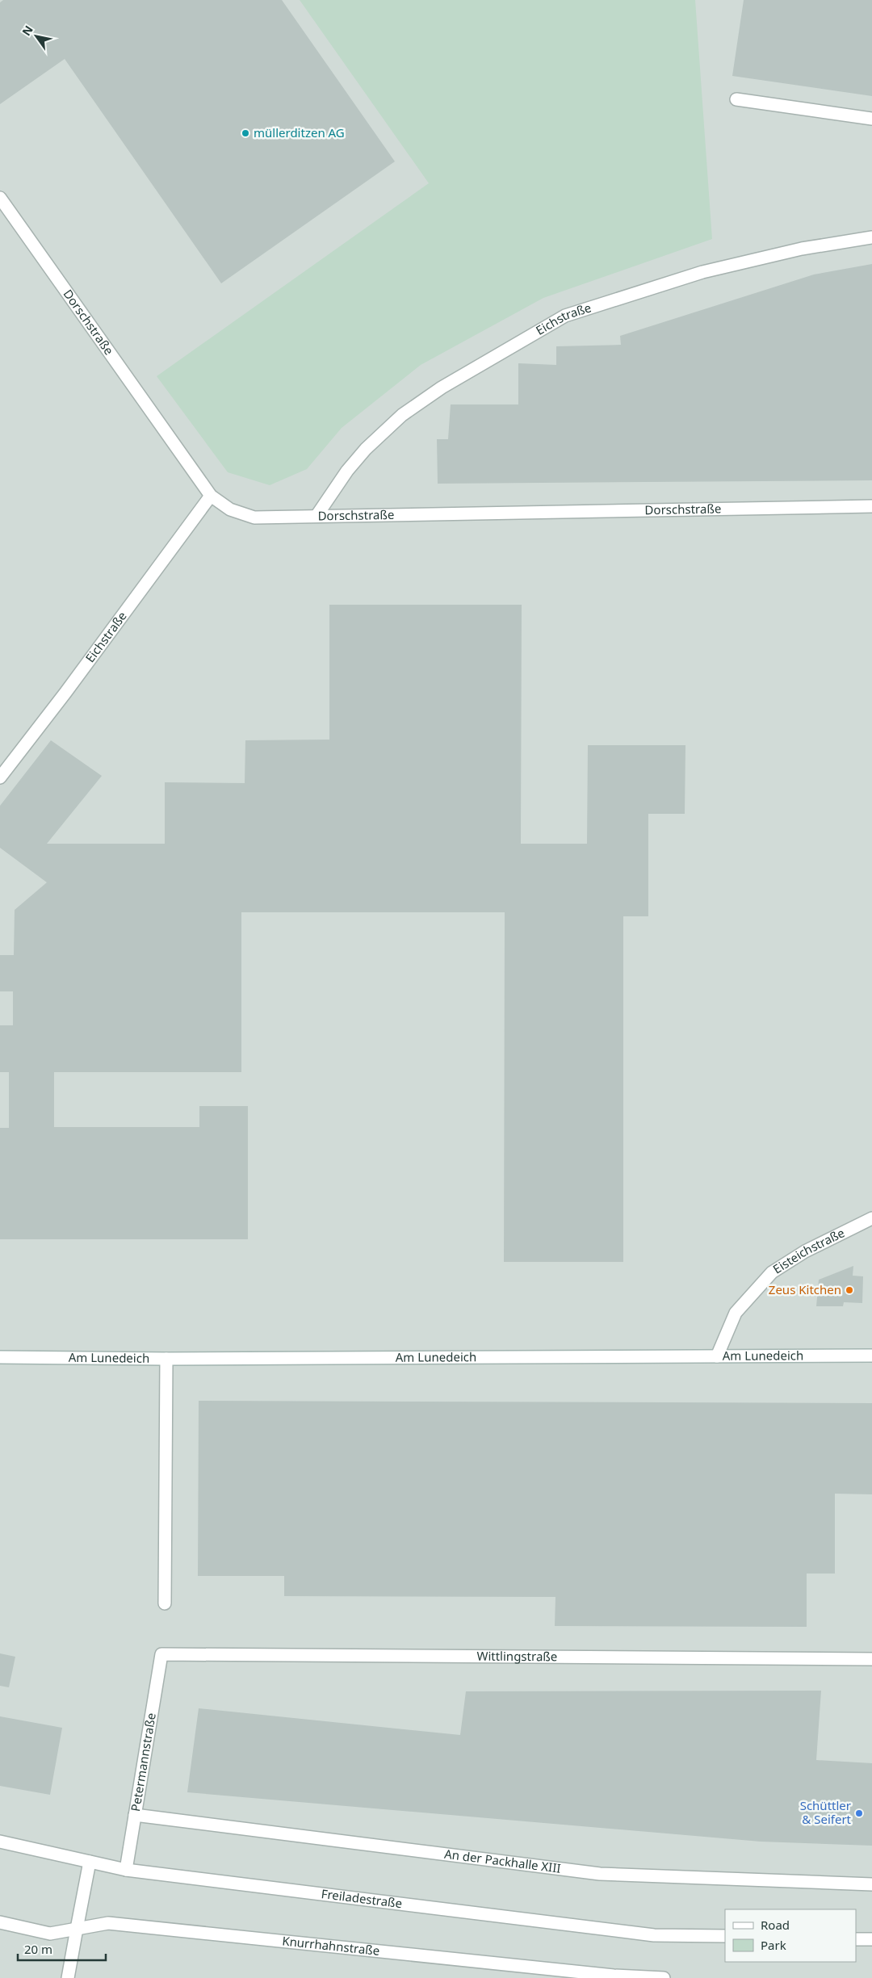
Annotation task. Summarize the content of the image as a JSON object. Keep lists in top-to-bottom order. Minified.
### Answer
{"streets":{"street":["Eichstraße","Dorschstraße","Eisteichstraße","Am Lunedeich","Wittlingstraße","Petermannstraße","An der Packhalle XIII","Freiladestraße","Knurrhahnstraße"]},"crossings":[["Eichstraße","Dorschstraße"],["Eisteichstraße","Am Lunedeich"],["Wittlingstraße","Petermannstraße"],["Petermannstraße","An der Packhalle XIII"],["Petermannstraße","Freiladestraße"]],"places":["müllerditzen AG","Zeus Kitchen","Schüttler & Seifert"],"legend":["Road","Park"],"scale_bar":"20 m","north":"top left"}
